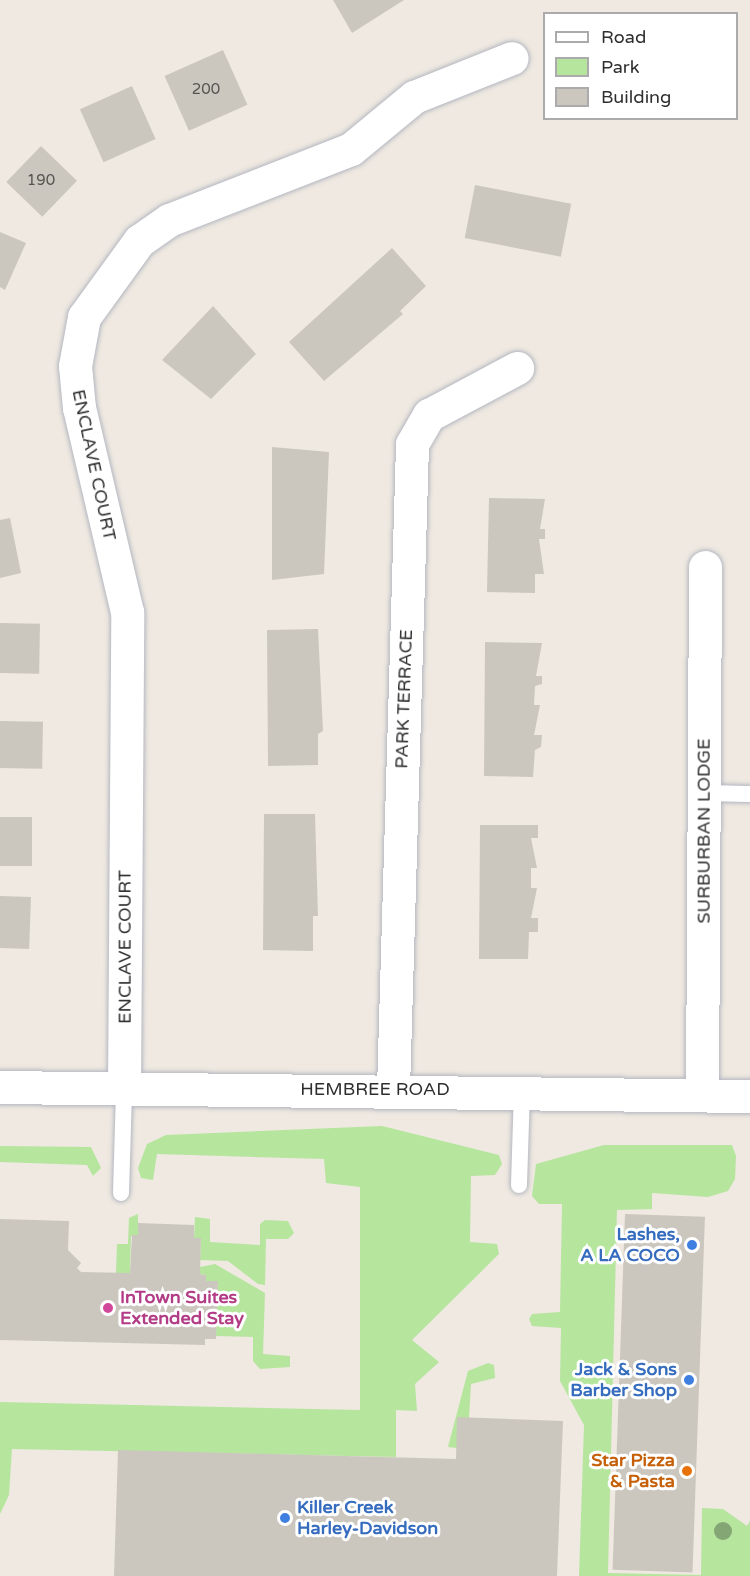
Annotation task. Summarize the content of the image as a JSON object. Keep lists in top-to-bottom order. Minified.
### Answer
{"streets":{"street":["ENCLAVE COURT","PARK TERRACE","SURBURBAN LODGE","HEMBREE ROAD"]},"crossings":[["ENCLAVE COURT","HEMBREE ROAD"],["PARK TERRACE","HEMBREE ROAD"],["SURBURBAN LODGE","HEMBREE ROAD"]],"places":["Lashes, A LA COCO","InTown Suites Extended Stay","Jack & Sons Barber Shop","Star Pizza & Pasta","Killer Creek Harley-Davidson"],"house_numbers":["200","190"],"legend":["Road","Park","Building"]}
